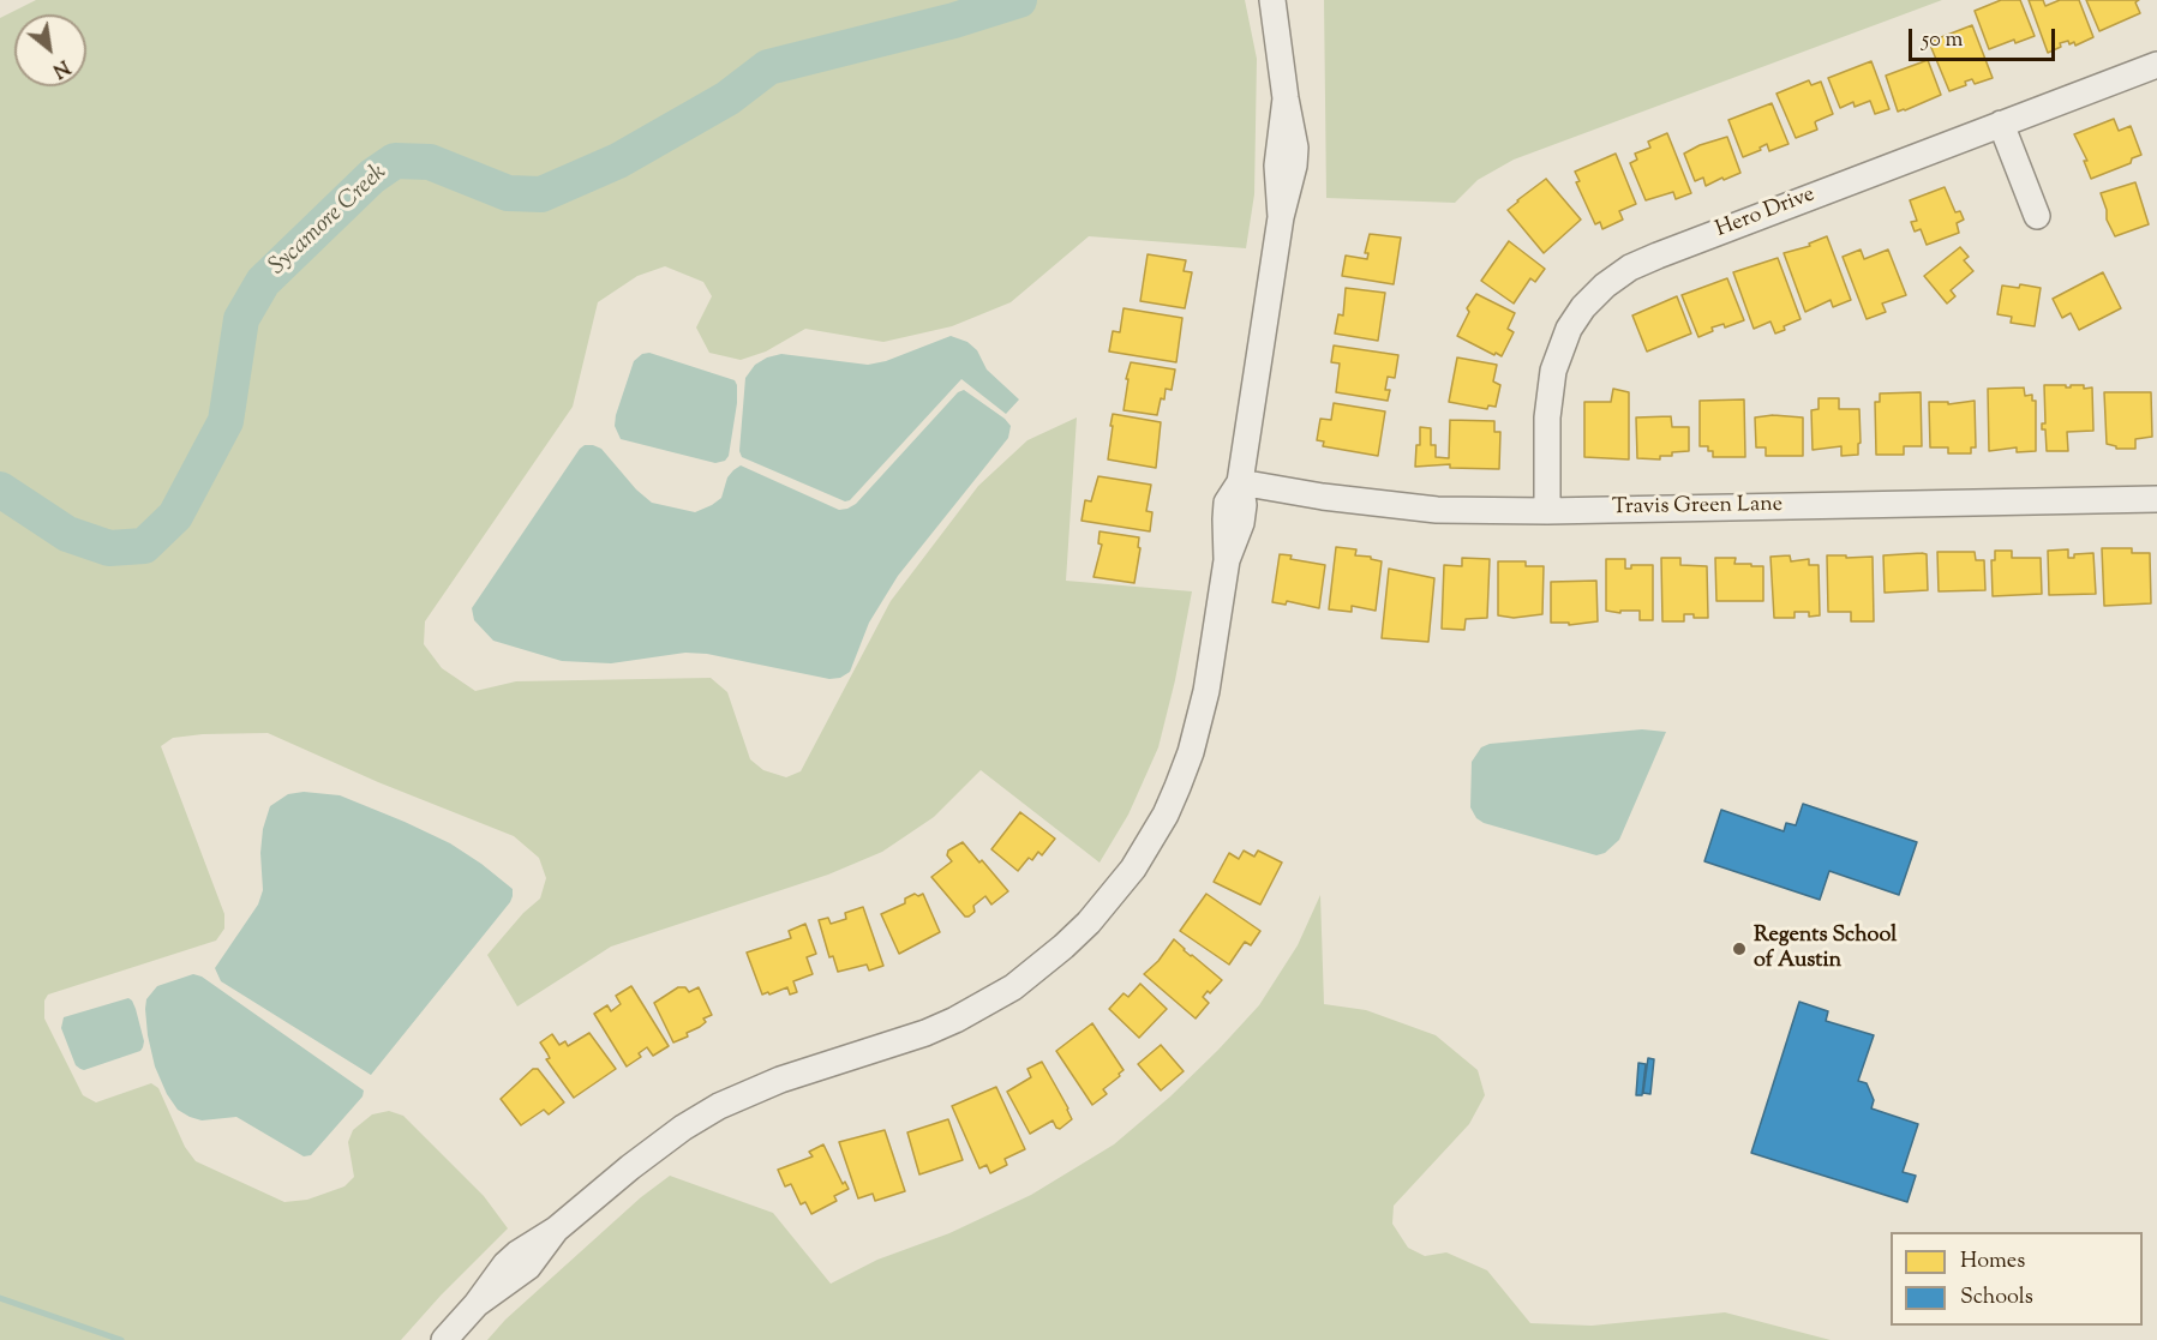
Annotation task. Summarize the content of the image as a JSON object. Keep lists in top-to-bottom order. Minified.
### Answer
{"streets":{"street":["Hero Drive","Travis Green Lane"]},"crossings":[["Hero Drive","Travis Green Lane"]],"water":["Sycamore Creek"],"places":["Regents School of Austin"],"legend":["Homes","Schools"],"scale_bar":"50 m","north":"bottom right"}
